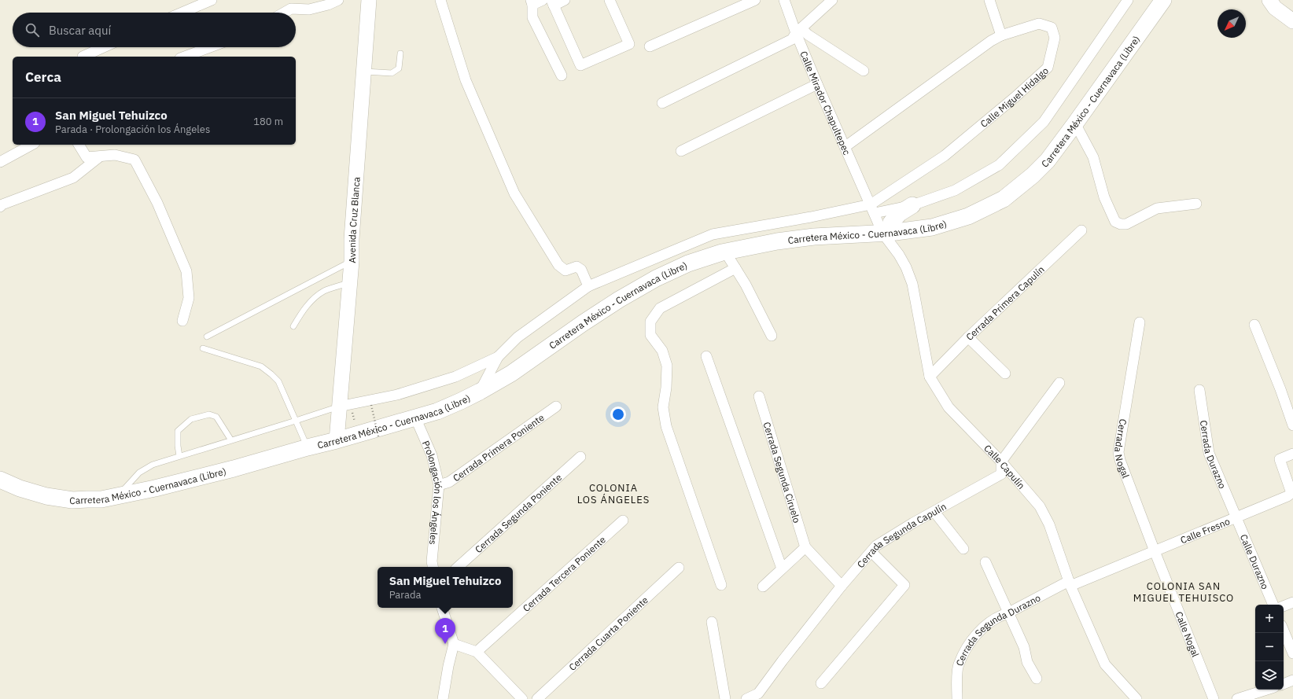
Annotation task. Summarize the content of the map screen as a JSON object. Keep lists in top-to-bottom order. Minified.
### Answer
{"streets":{"main road":["Carretera México - Cuernavaca (Libre)","Avenida Cruz Blanca"],"street":["Calle Miguel Hidalgo","Calle Mirador Chapultepec","Cerrada Primera Capulín","Cerrada Primera Poniente","Cerrada Nogal","Cerrada Durazno","Calle Capulín","Cerrada Segunda Ciruelo","Prolongación los Ángeles","Cerrada Segunda Poniente","Calle Fresno","Cerrada Segunda Capulín","Calle Durazno","Cerrada Tercera Poniente","Cerrada Segunda Durazno","Cerrada Cuarta Poniente","Calle Nogal"]},"crossings":[["Calle Miguel Hidalgo","Calle Mirador Chapultepec"],["Carretera México - Cuernavaca (Libre)","Calle Mirador Chapultepec"],["Carretera México - Cuernavaca (Libre)","Avenida Cruz Blanca"],["Carretera México - Cuernavaca (Libre)","Calle Capulín"],["Carretera México - Cuernavaca (Libre)","Prolongación los Ángeles"],["Calle Mirador Chapultepec","Calle Capulín"],["Cerrada Primera Capulín","Calle Capulín"],["Cerrada Primera Poniente","Prolongación los Ángeles"],["Cerrada Nogal","Calle Fresno"],["Cerrada Nogal","Calle Nogal"],["Cerrada Durazno","Calle Fresno"],["Cerrada Durazno","Calle Durazno"],["Calle Capulín","Calle Fresno"],["Calle Capulín","Cerrada Segunda Capulín"],["Calle Capulín","Cerrada Segunda Durazno"],["Calle Fresno","Calle Durazno"],["Calle Fresno","Cerrada Segunda Durazno"],["Calle Fresno","Calle Nogal"]],"districts":["COLONIA LOS ÁNGELES","COLONIA SAN MIGUEL TEHUISCO"],"north":"bottom left","page":{"search":"Buscar aquí","heading":"Cerca","list":[{"mark":"1","name":"San Miguel Tehuizco","note":"Parada · Prolongación los Ángeles","value":"180 m"}],"popup":["San Miguel Tehuizco","Parada"],"map_buttons":["+","−"],"pins":"1"}}
